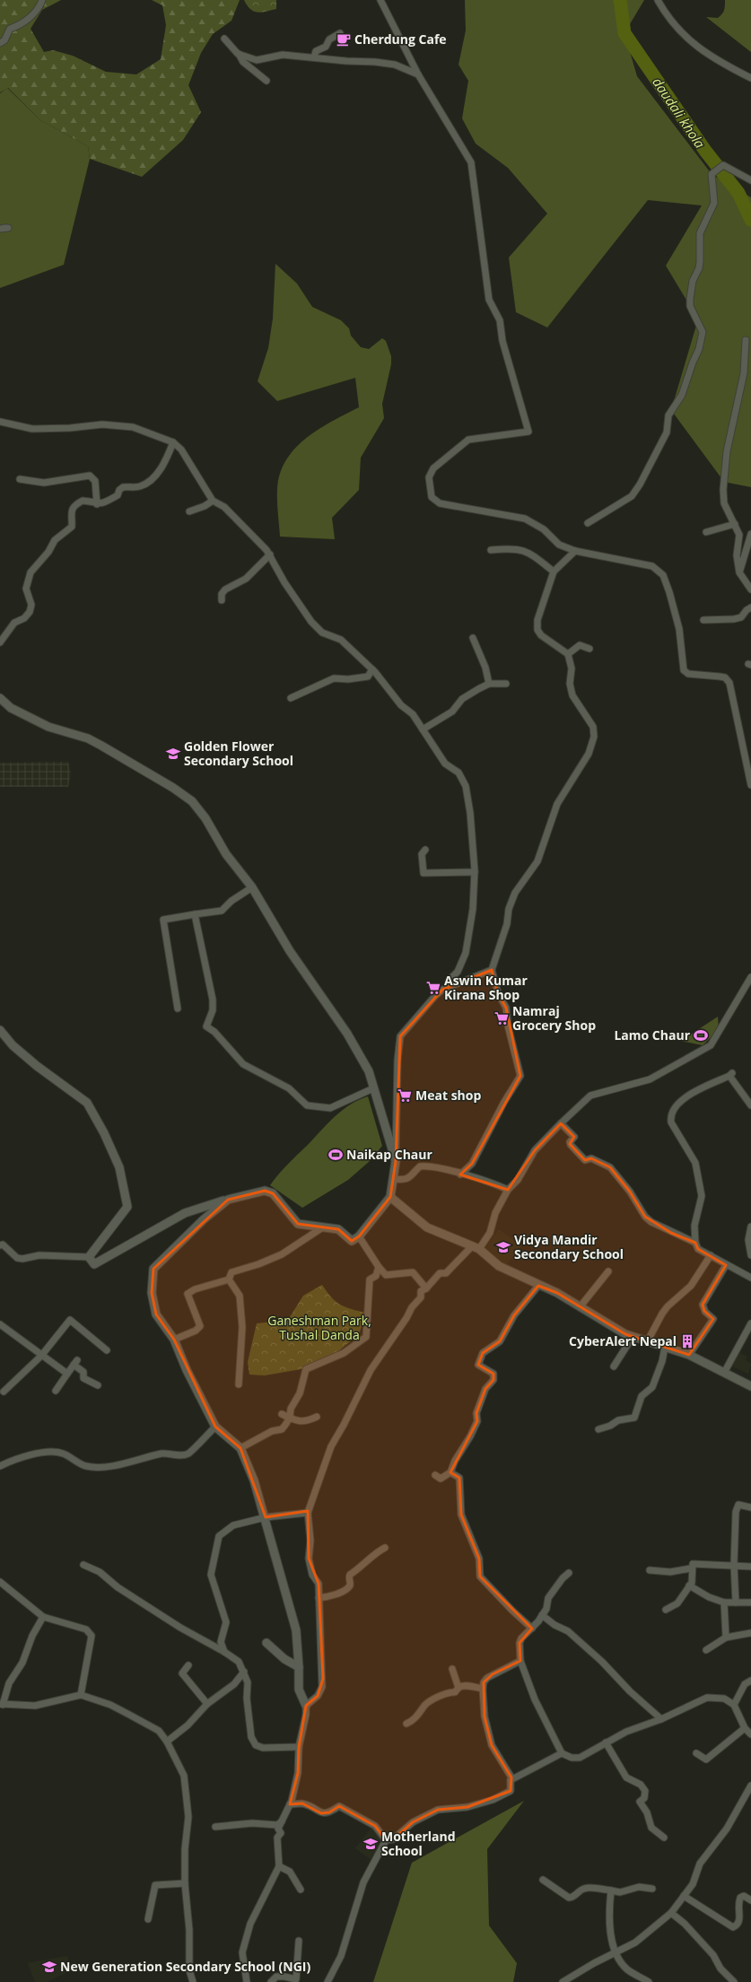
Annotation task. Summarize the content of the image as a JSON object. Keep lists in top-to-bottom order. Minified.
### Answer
{"water":["daudali khola"],"parks":["Ganeshman Park, Tushal Danda"],"places":{"cafe":["Cherdung Cafe"],"school or university":["Golden Flower Secondary School","Vidya Mandir Secondary School","Motherland School","New Generation Secondary School (NGI)"],"supermarket":["Aswin Kumar Kirana Shop","Namraj Grocery Shop","Meat shop"],"sports":["Lamo Chaur","Naikap Chaur"],"building":["CyberAlert Nepal"]}}
